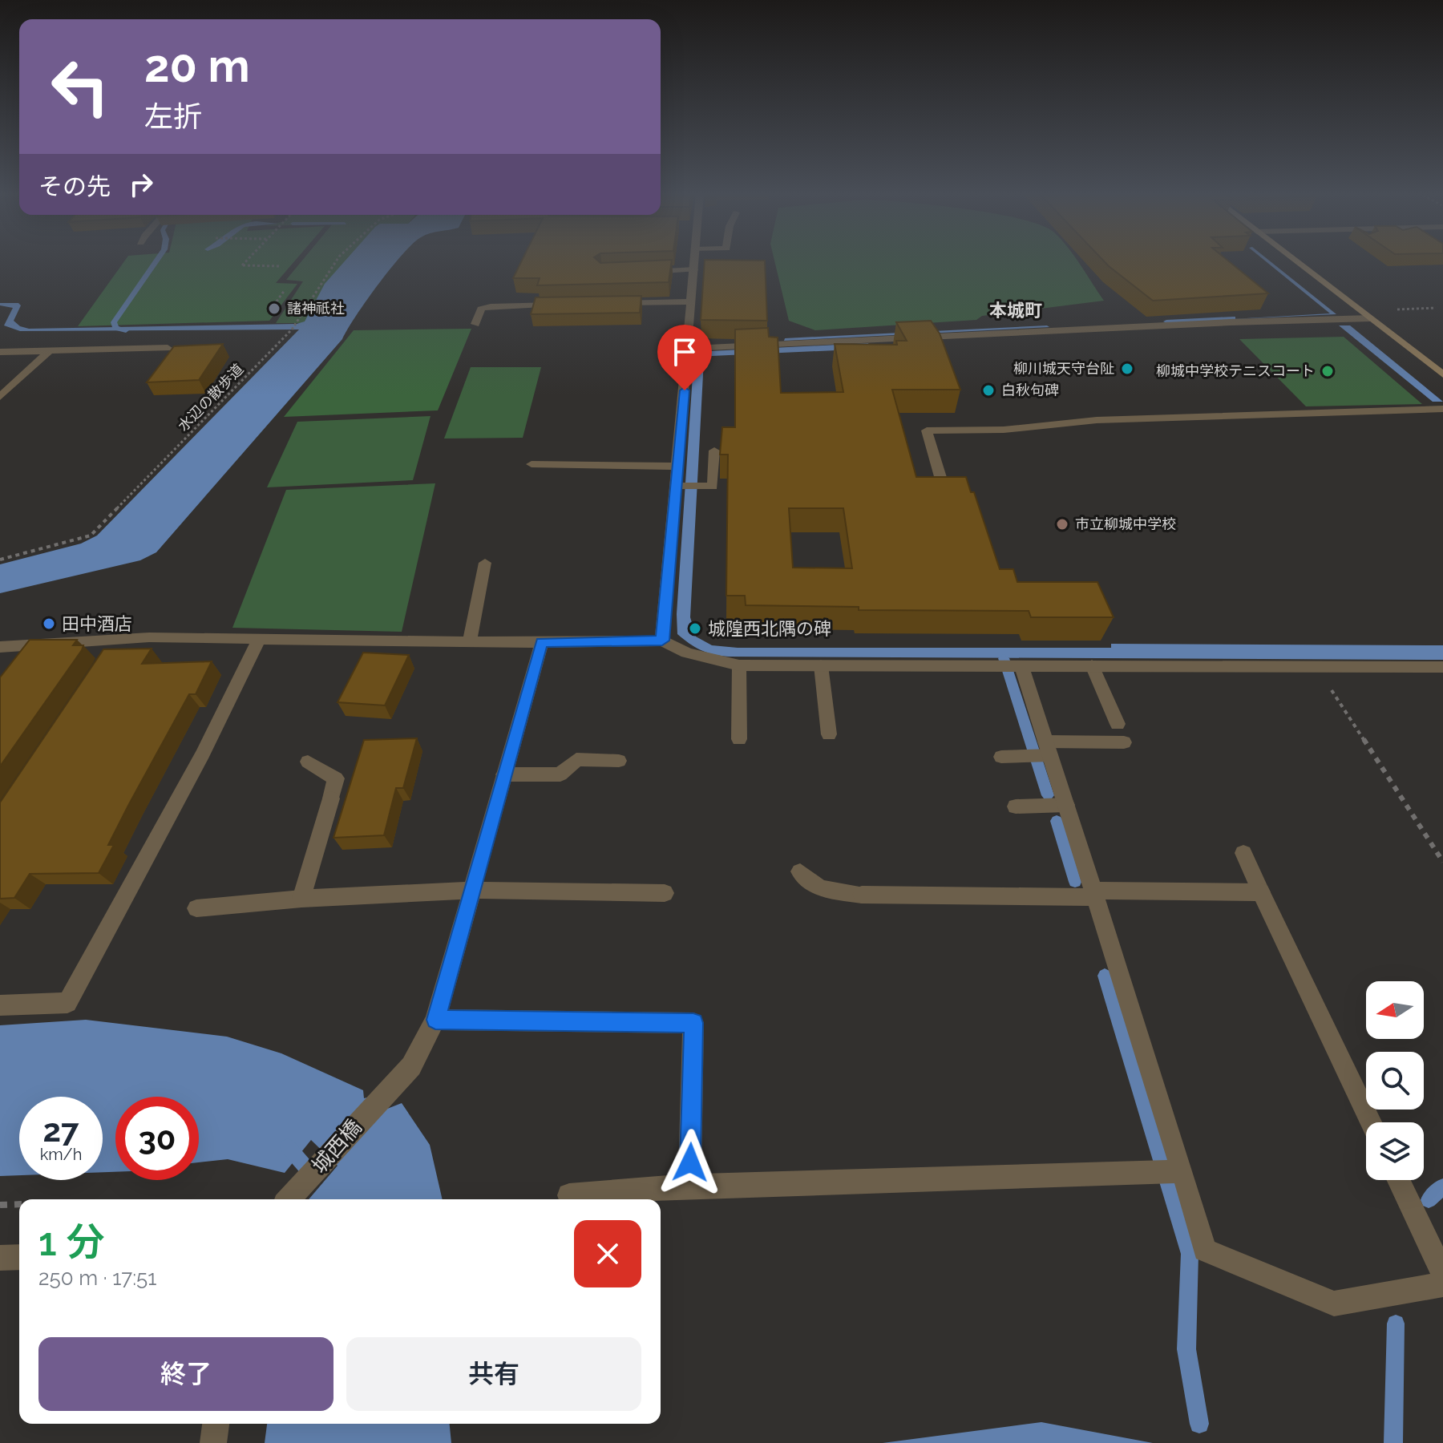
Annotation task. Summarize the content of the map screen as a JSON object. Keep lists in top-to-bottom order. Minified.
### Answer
{"streets":{"street":["城西橋"],"path":["水辺の散歩道"]},"districts":["本城町"],"places":["諸神祇社","柳川城天守台阯","柳城中学校テニスコート","白秋句碑","市立柳城中学校","田中酒店","城隍西北隅の碑"],"north":"left","page":{"turn":["20 m","左折"],"then":"その先","speed":"27 km/h","limit":"30","heading":["1 分","250 m · 17:51"],"buttons":["終了","共有"]}}
